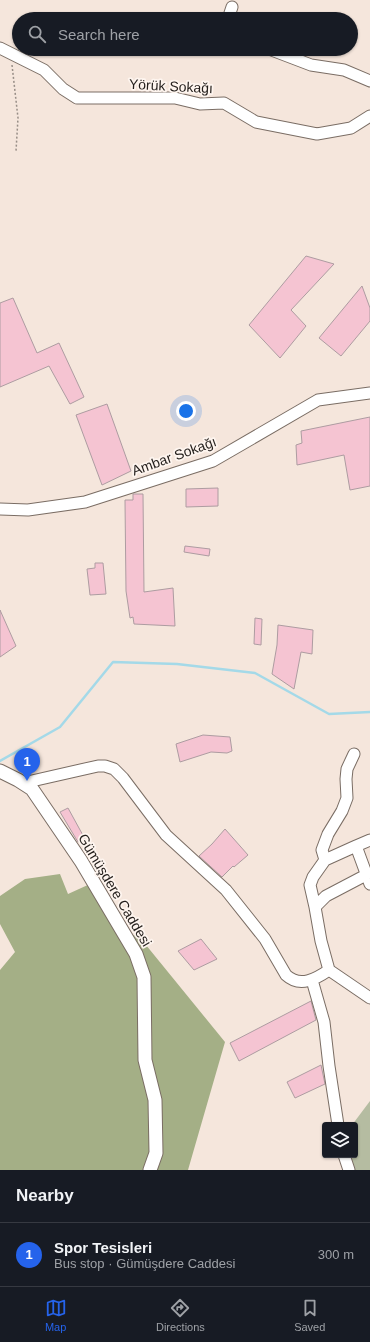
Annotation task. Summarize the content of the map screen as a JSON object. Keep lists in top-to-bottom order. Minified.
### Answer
{"streets":{"street":["Yörük Sokağı","Ambar Sokağı","Gümüşdere Caddesi"]},"page":{"search":"Search here","pins":"1","heading":"Nearby","list":[{"mark":"1","name":"Spor Tesisleri","note":"Bus stop · Gümüşdere Caddesi","value":"300 m"}],"nav":["Map","Directions","Saved"]}}
